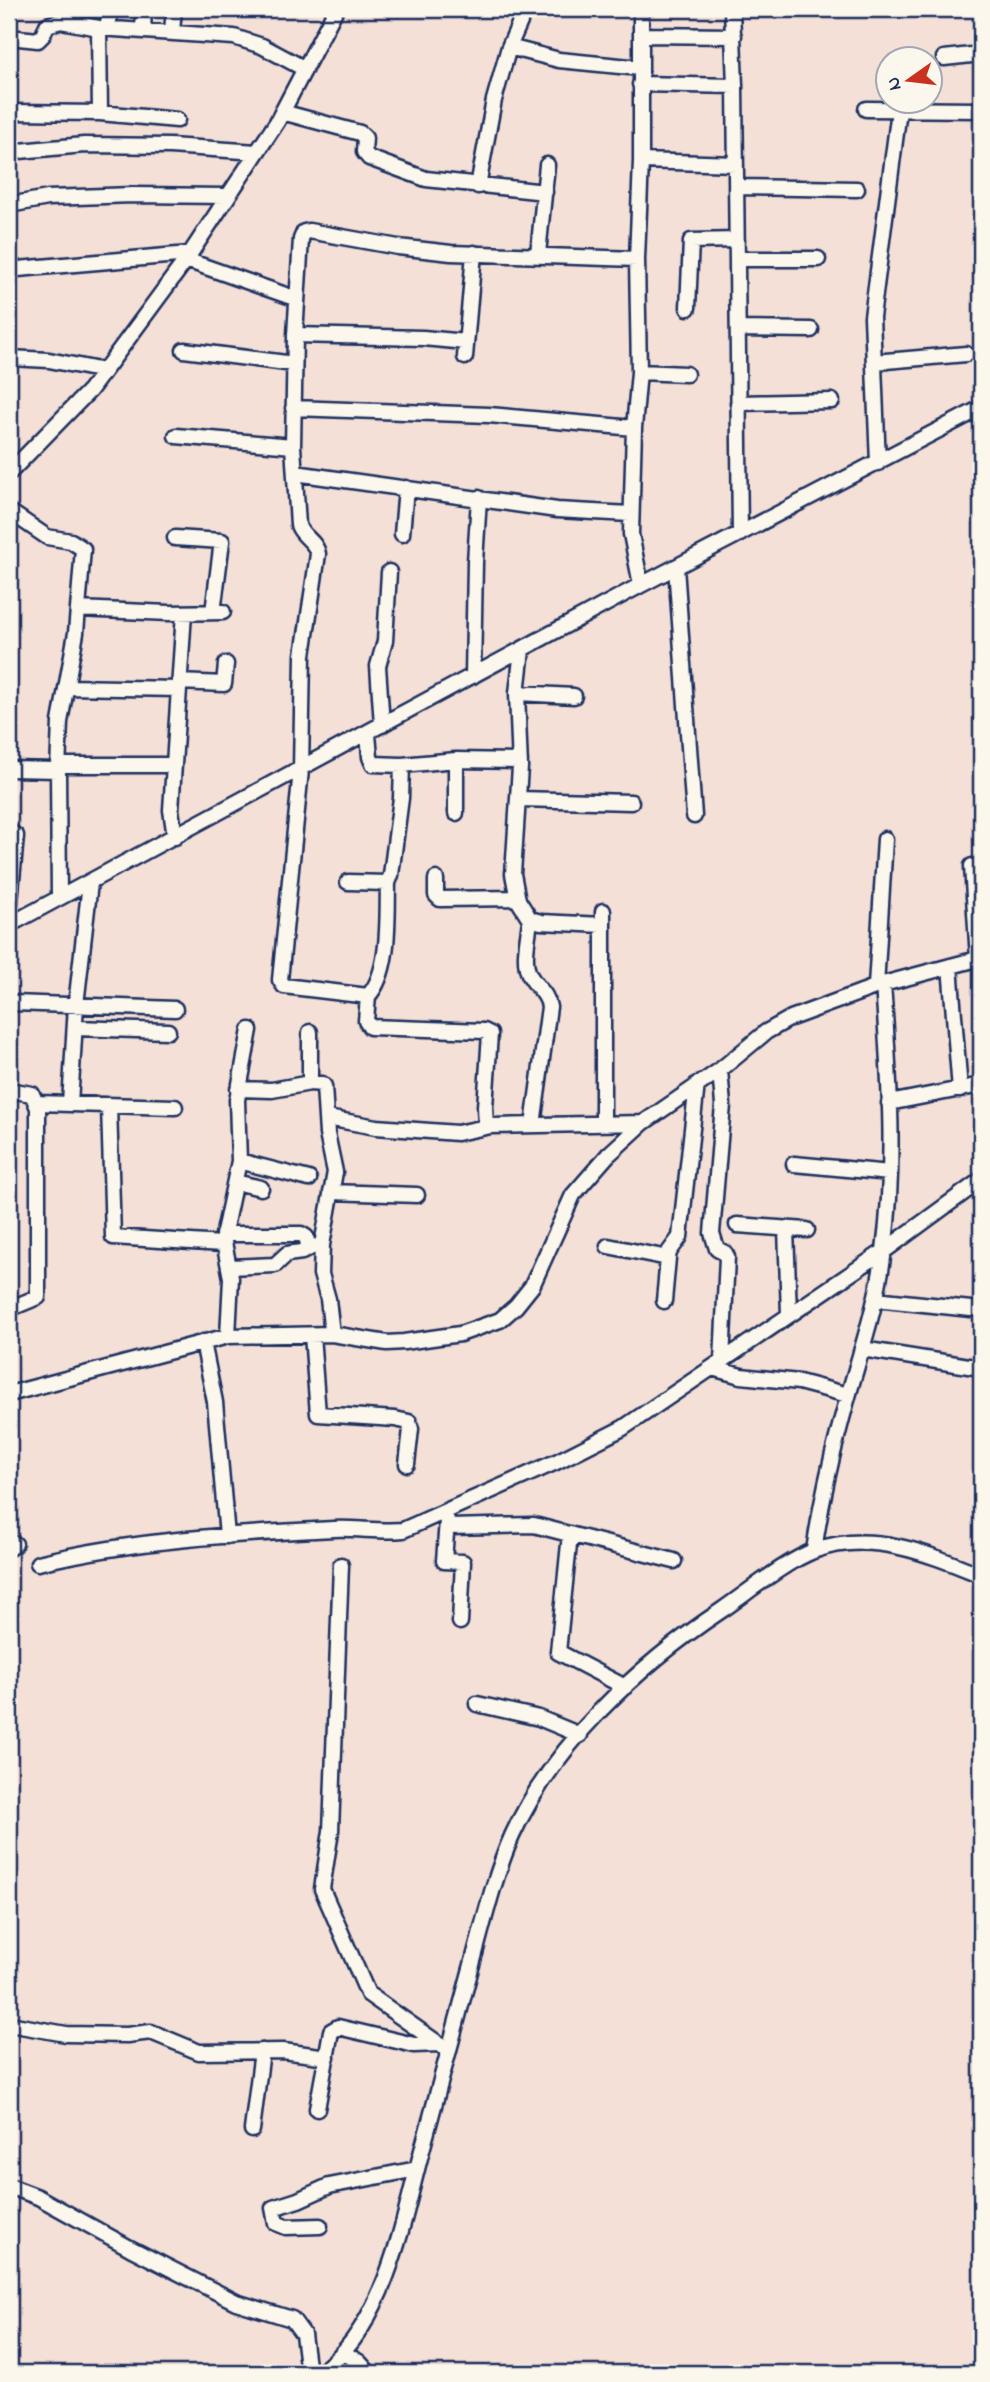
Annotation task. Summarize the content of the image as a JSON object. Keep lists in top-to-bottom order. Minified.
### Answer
{"north":"left"}
